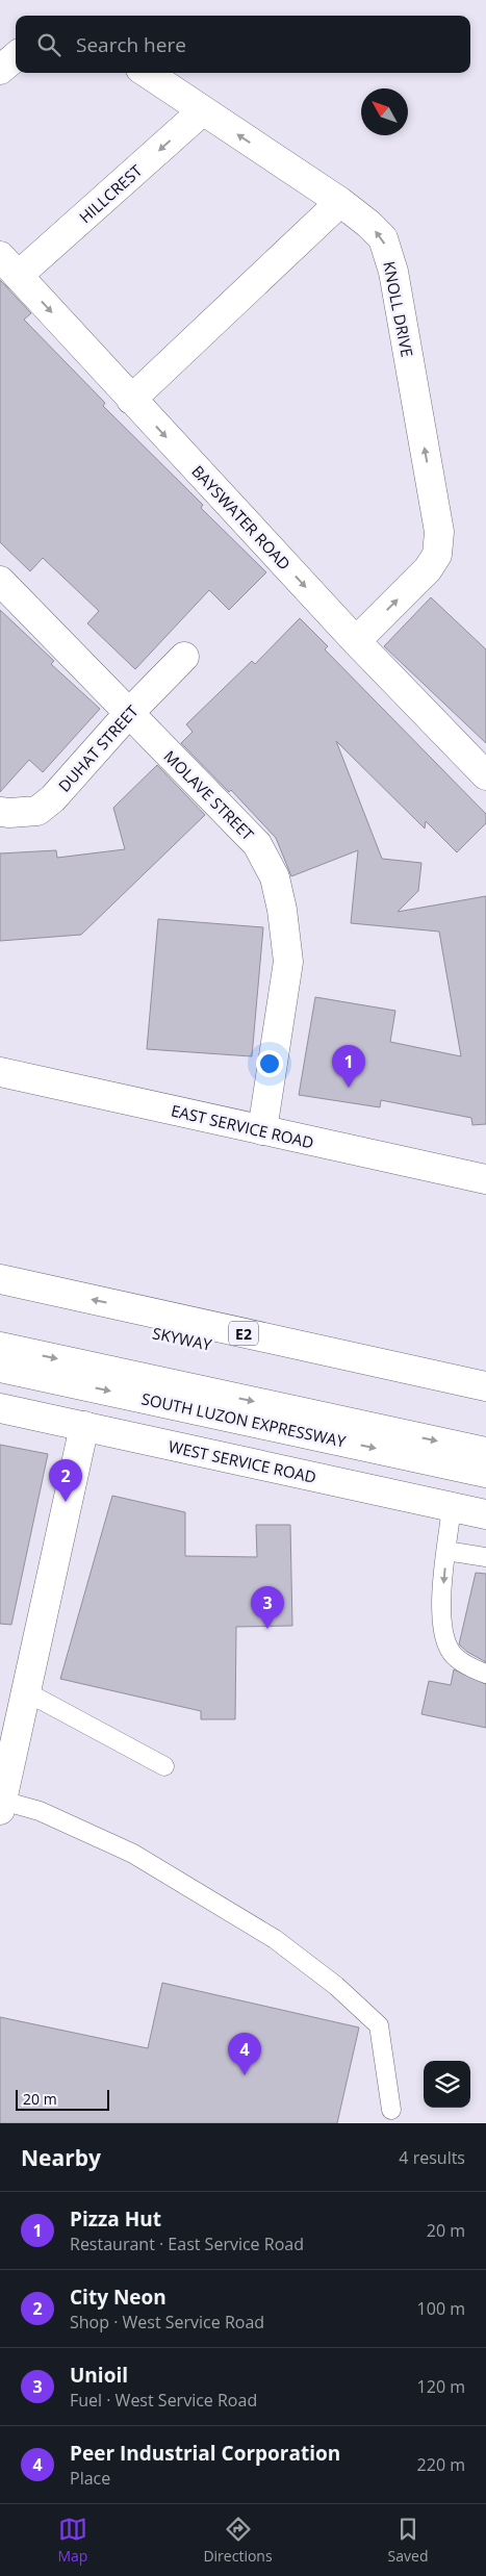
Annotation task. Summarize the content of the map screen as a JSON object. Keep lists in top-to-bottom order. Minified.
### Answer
{"streets":{"main road":["HILLCREST","KNOLL DRIVE","BAYSWATER ROAD","DUHAT STREET","MOLAVE STREET","EAST SERVICE ROAD","E2","SKYWAY","SOUTH LUZON EXPRESSWAY","WEST SERVICE ROAD"]},"crossings":[["HILLCREST","KNOLL DRIVE"],["HILLCREST","BAYSWATER ROAD"],["KNOLL DRIVE","BAYSWATER ROAD"],["DUHAT STREET","MOLAVE STREET"],["MOLAVE STREET","EAST SERVICE ROAD"]],"one_way":["KNOLL DRIVE","BAYSWATER ROAD"],"scale_bar":"20 m","north":"top left","page":{"search":"Search here","pins":["1","2","3","4"],"scale":"20 m","heading":["Nearby","4 results"],"list":[{"mark":"1","name":"Pizza Hut","note":"Restaurant · East Service Road","value":"20 m"},{"mark":"2","name":"City Neon","note":"Shop · West Service Road","value":"100 m"},{"mark":"3","name":"Unioil","note":"Fuel · West Service Road","value":"120 m"},{"mark":"4","name":"Peer Industrial Corporation","note":"Place","value":"220 m"}],"nav":["Map","Directions","Saved"]}}
